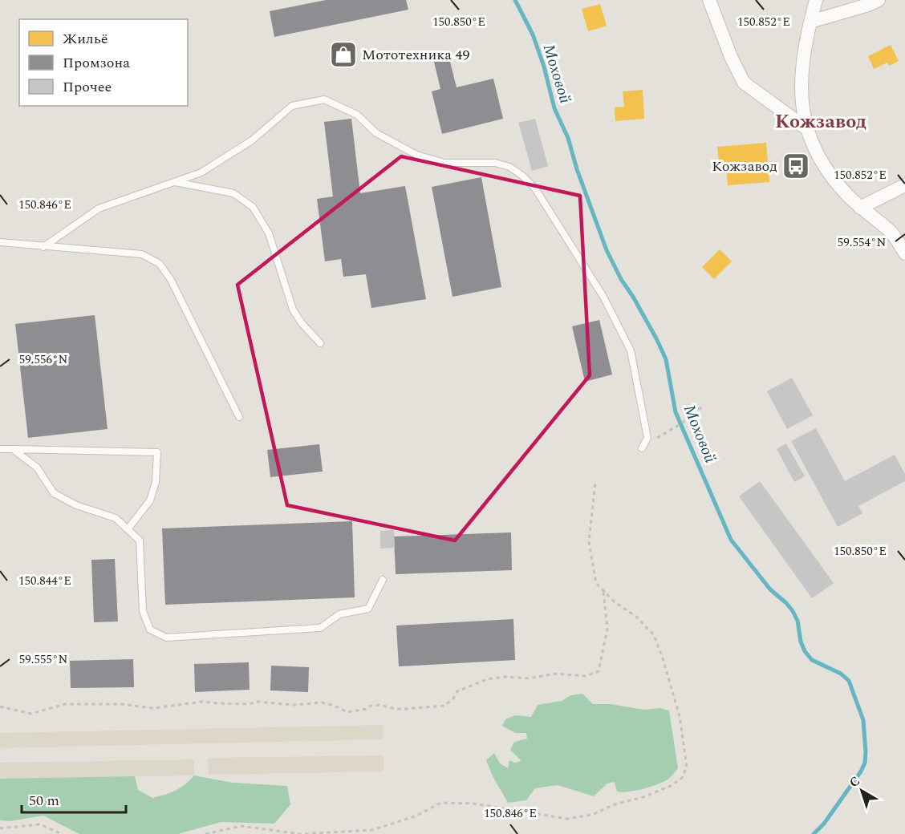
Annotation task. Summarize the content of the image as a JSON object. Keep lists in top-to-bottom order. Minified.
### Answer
{"districts":["Кожзавод"],"water":["Моховой"],"places":{"shop":["Мототехника 49"],"bus stop":["Кожзавод"]},"legend":["Жильё","Промзона","Прочее"],"scale_bar":"50 m","north":"top left","coordinates":["150.850°E","150.852°E","150.846°E","59.554°N","59.556°N","150.844°E","59.555°N"]}
